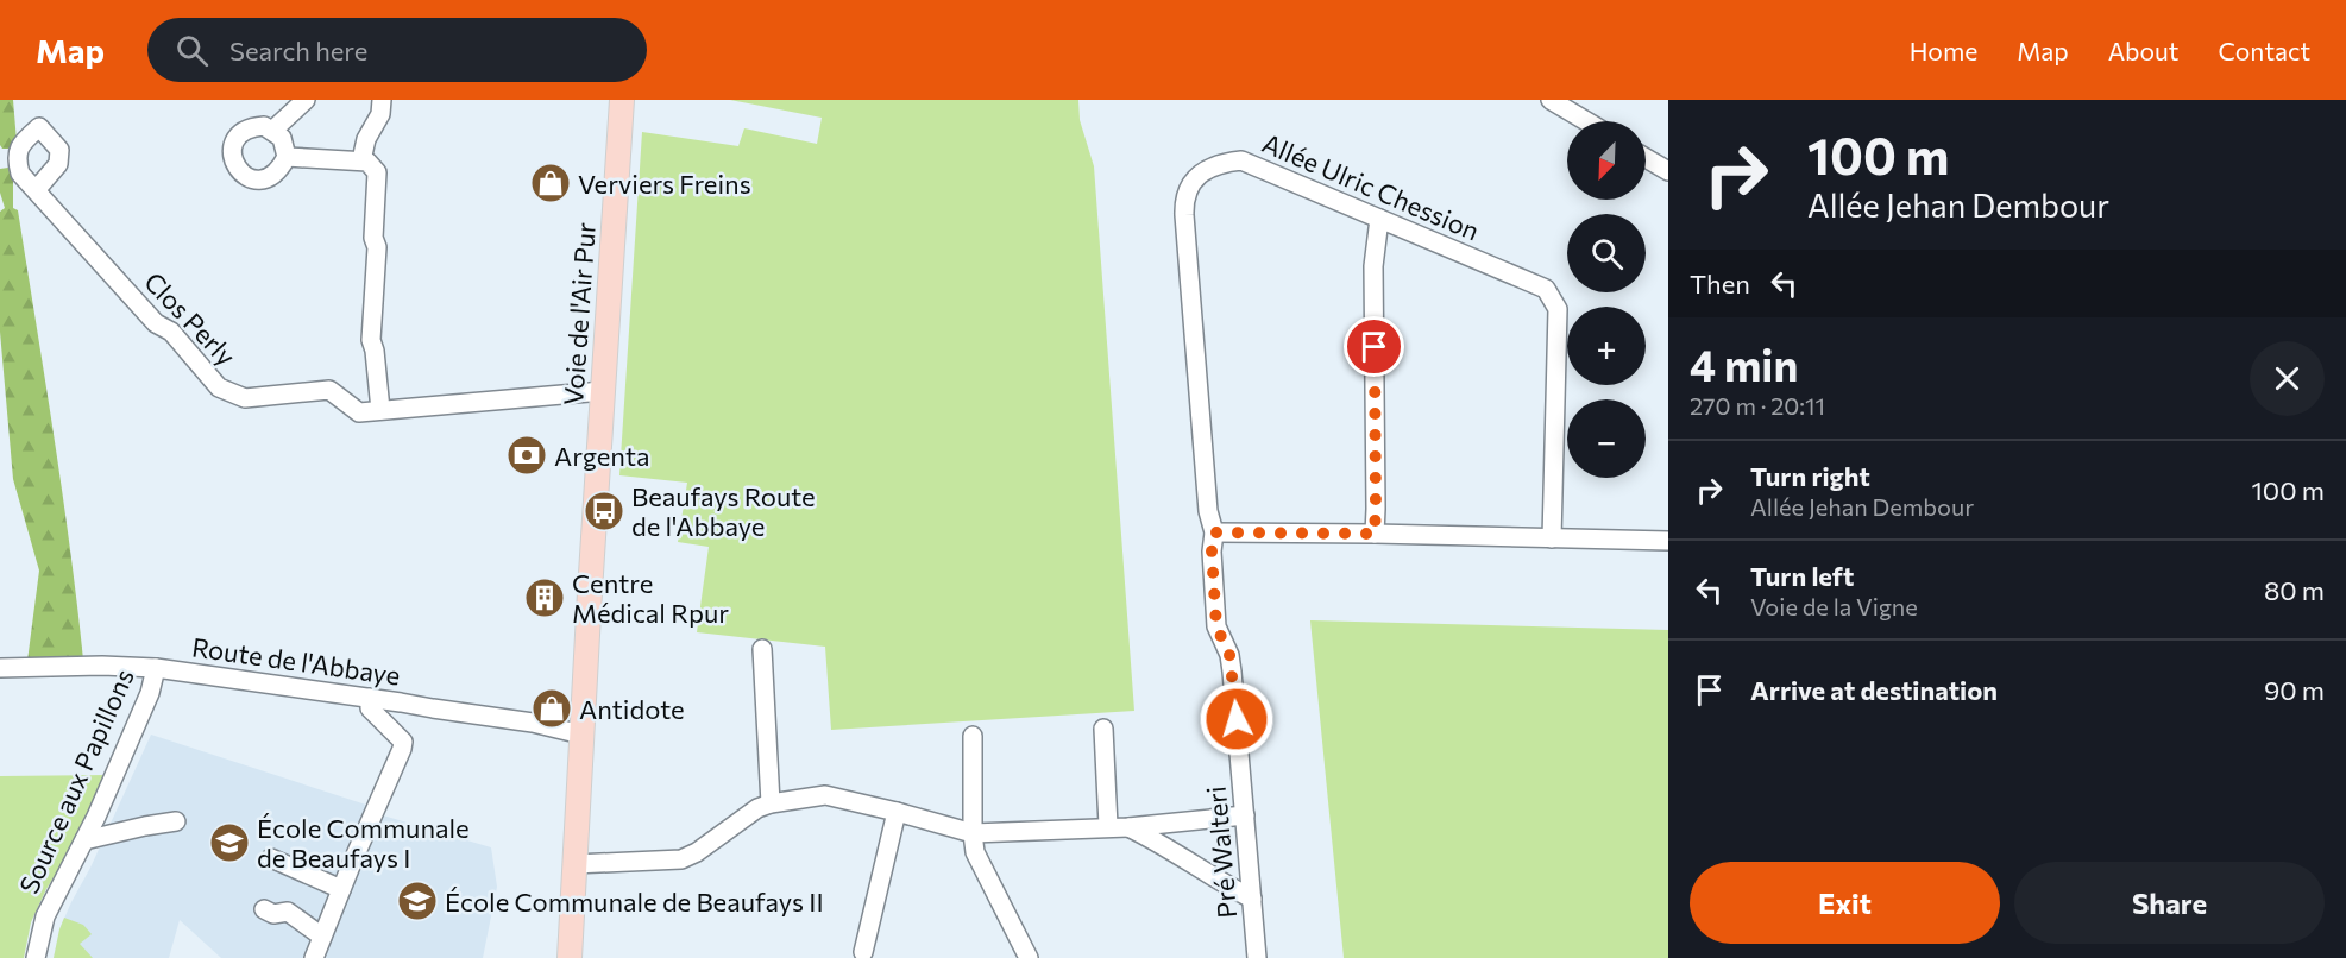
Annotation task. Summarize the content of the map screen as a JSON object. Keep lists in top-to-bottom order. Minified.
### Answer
{"streets":{"main road":["Voie de l'Air Pur"],"street":["Allée Ulric Chession","Clos Perly","Route de l'Abbaye","Source aux Papillons","Pré Walteri"]},"crossings":[["Allée Ulric Chession","Pré Walteri"],["Voie de l'Air Pur","Clos Perly"],["Voie de l'Air Pur","Route de l'Abbaye"],["Route de l'Abbaye","Source aux Papillons"]],"places":{"shop":["Verviers Freins","Antidote"],"bank":["Argenta"],"bus stop":["Beaufays Route de l'Abbaye"],"building":["Centre Médical Rpur"],"school or university":["École Communale de Beaufays I","École Communale de Beaufays II"]},"north":"bottom left","page":{"header":"Map","search":"Search here","nav":["Home","Map","About","Contact"],"turn":["100 m","Allée Jehan Dembour"],"map_buttons":["+","−"],"then":"Then","heading":["4 min","270 m · 20:11"],"list":[{"name":"Turn right","note":"Allée Jehan Dembour","value":"100 m"},{"name":"Turn left","note":"Voie de la Vigne","value":"80 m"},{"name":"Arrive at destination","value":"90 m"}],"buttons":["Exit","Share"]}}
